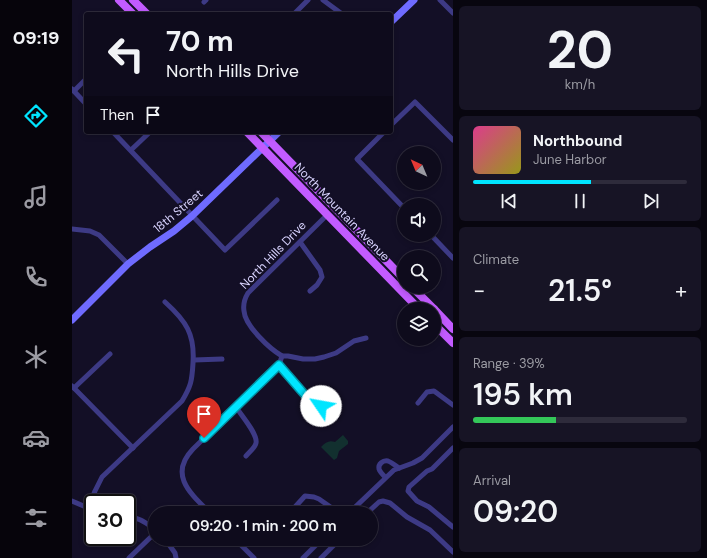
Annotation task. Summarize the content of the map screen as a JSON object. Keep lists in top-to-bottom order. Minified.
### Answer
{"streets":{"main road":["18th Street","North Mountain Avenue"],"street":["North Hills Drive"]},"crossings":[["18th Street","North Mountain Avenue"],["North Mountain Avenue","North Hills Drive"]],"north":"top left","page":{"tabs":"09:19","tile":[["20","km/h"],"Climate",["Range · 39%","195 km"],["Arrival","09:20"]],"turn":["70 m","North Hills Drive"],"then":"Then","song":["Northbound","June Harbor"],"heat":["−","21.5°","+"],"limit":"30","trip":"09:20 · 1 min · 200 m"}}
